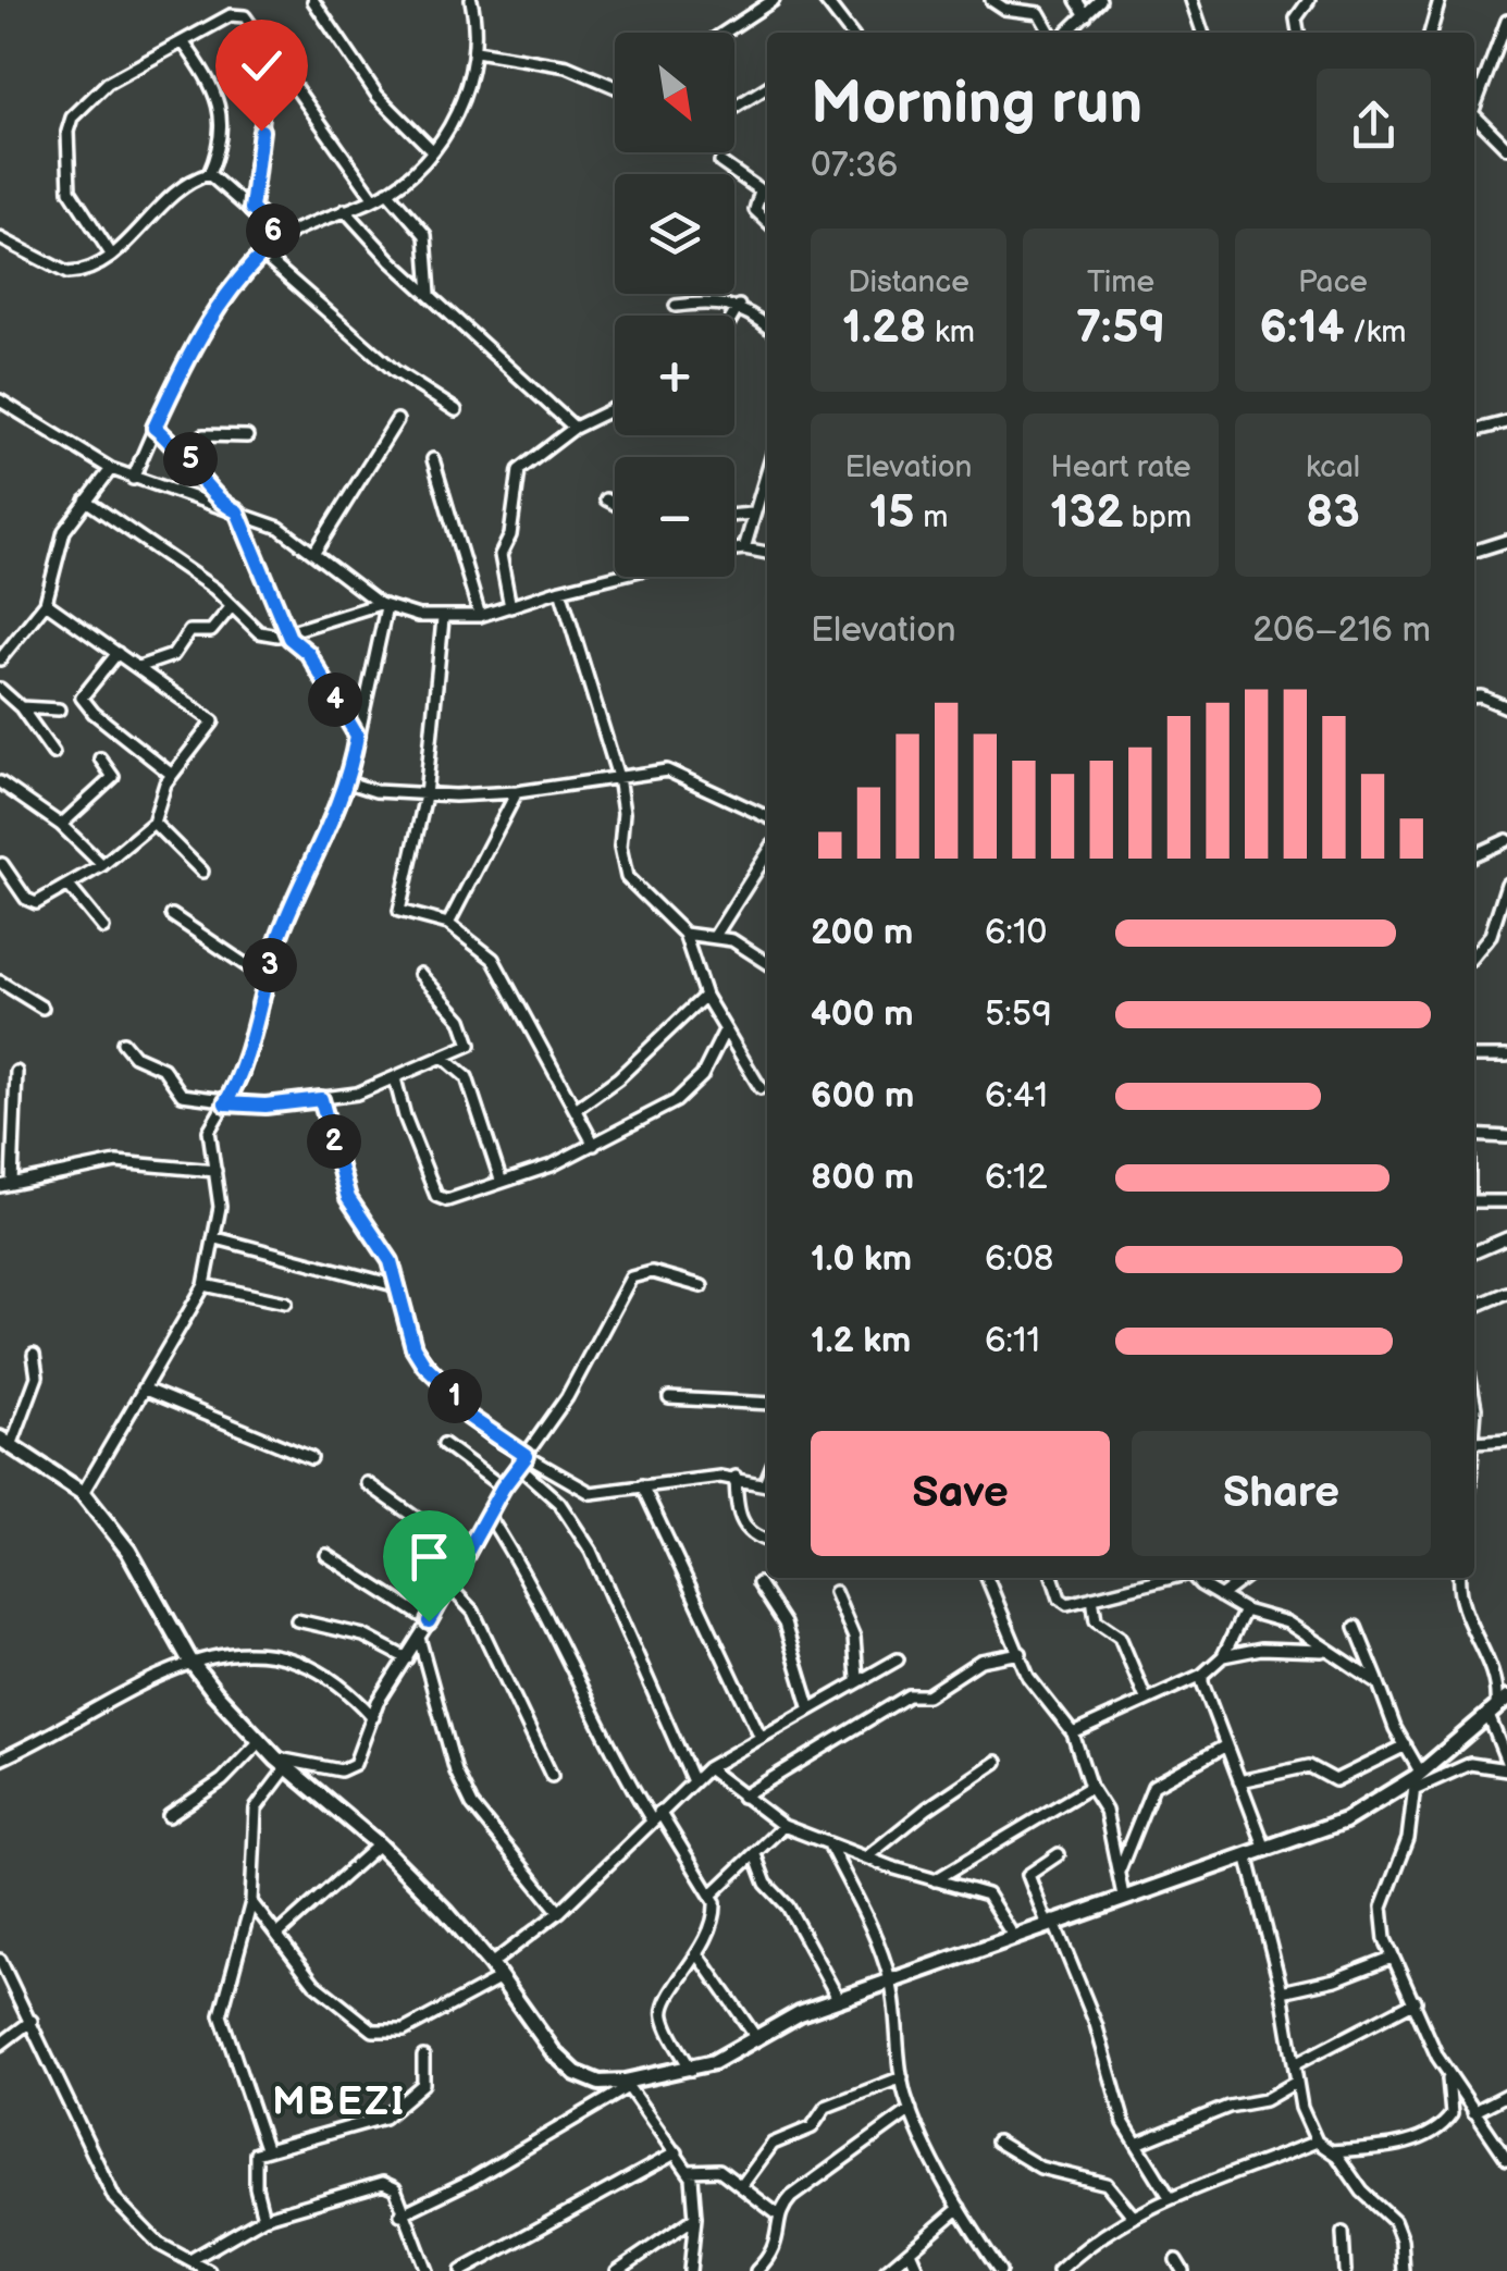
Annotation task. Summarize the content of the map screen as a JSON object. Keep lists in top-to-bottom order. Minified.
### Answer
{"districts":["MBEZI"],"north":"bottom right","page":{"map_buttons":["+","−"],"heading":["Morning run","07:36"],"pins":["6","5","4","3","2","1"],"stats":[["Distance","1.28 km"],["Time","7:59"],["Pace","6:14 /km"],["Elevation","15 m"],["Heart rate","132 bpm"],["kcal","83"]],"chart":["Elevation","206–216 m"],"list":[{"name":"200 m","note":"6:10"},{"name":"400 m","note":"5:59"},{"name":"600 m","note":"6:41"},{"name":"800 m","note":"6:12"},{"name":"1.0 km","note":"6:08"},{"name":"1.2 km","note":"6:11"}],"buttons":["Save","Share"]}}
